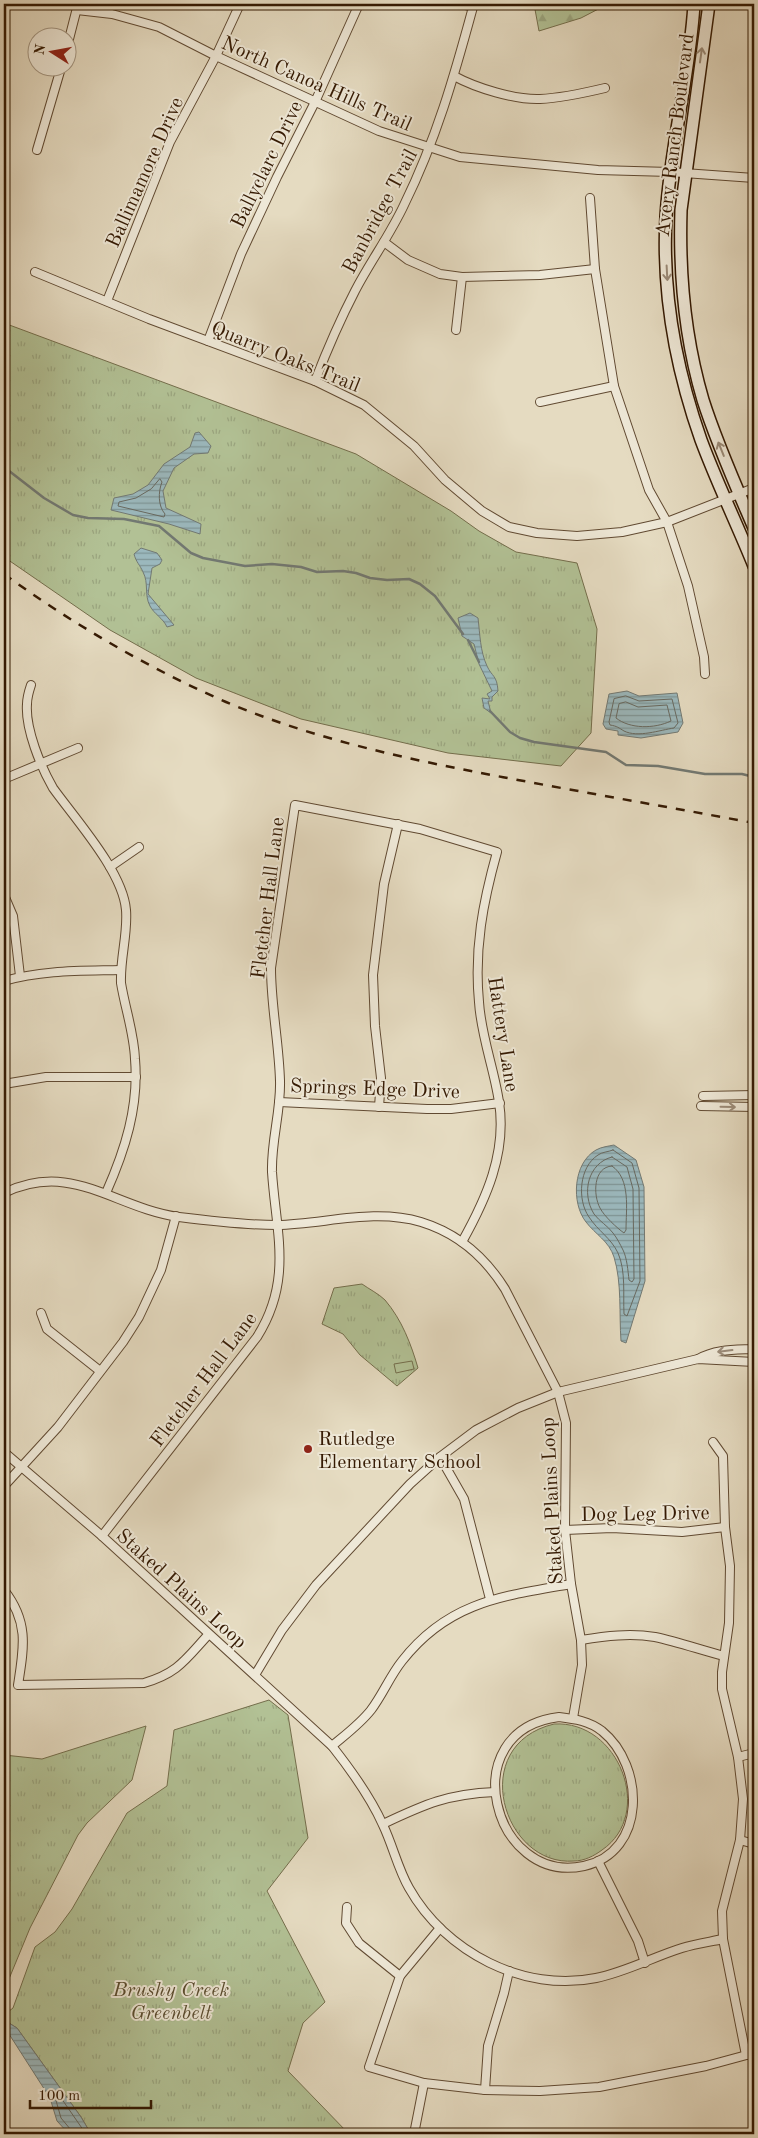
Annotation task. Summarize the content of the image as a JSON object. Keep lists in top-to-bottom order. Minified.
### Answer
{"streets":{"main road":["Avery Ranch Boulevard"],"street":["North Canoa Hills Trail","Ballyclarc Drive","Ballimamore Drive","Banbridge Trail","Quarry Oaks Trail","Fletcher Hall Lane","Hattery Lane","Springs Edge Drive","Staked Plains Loop","Dog Leg Drive"]},"crossings":[["North Canoa Hills Trail","Avery Ranch Boulevard"],["North Canoa Hills Trail","Ballyclarc Drive"],["North Canoa Hills Trail","Ballimamore Drive"],["North Canoa Hills Trail","Banbridge Trail"],["Avery Ranch Boulevard","Quarry Oaks Trail"],["Ballyclarc Drive","Quarry Oaks Trail"],["Ballimamore Drive","Quarry Oaks Trail"],["Banbridge Trail","Quarry Oaks Trail"],["Fletcher Hall Lane","Hattery Lane"],["Fletcher Hall Lane","Springs Edge Drive"],["Fletcher Hall Lane","Staked Plains Loop"],["Hattery Lane","Springs Edge Drive"],["Hattery Lane","Staked Plains Loop"],["Staked Plains Loop","Dog Leg Drive"]],"parks":["Brushy Creek Greenbelt"],"places":["Rutledge Elementary School"],"scale_bar":"100 m","north":"left"}
